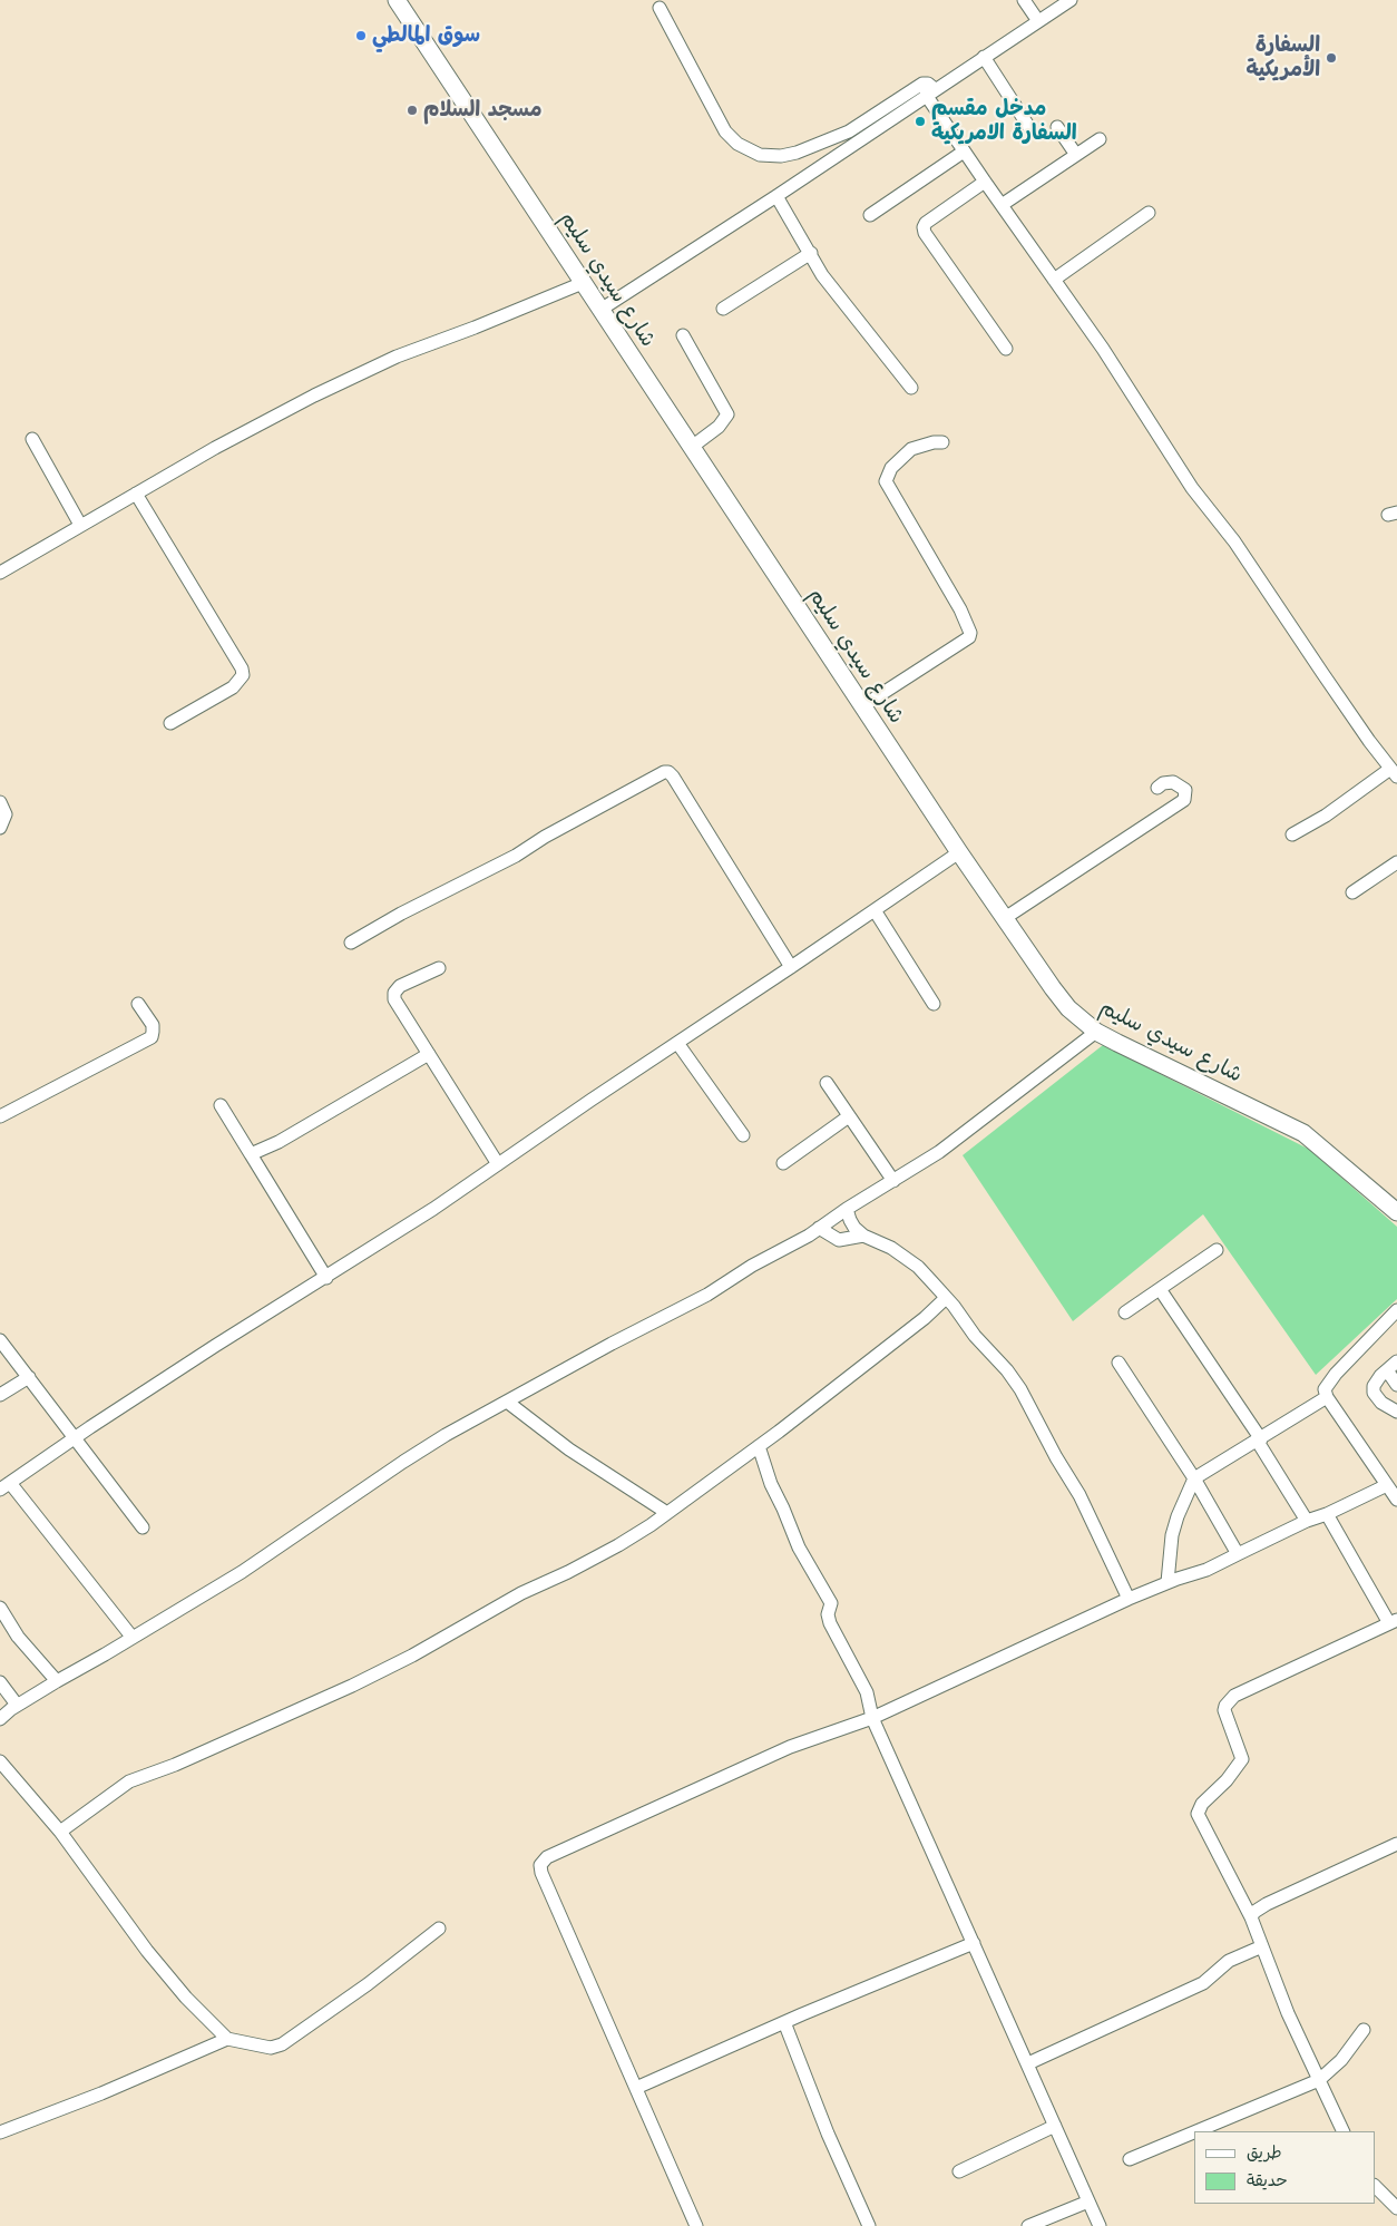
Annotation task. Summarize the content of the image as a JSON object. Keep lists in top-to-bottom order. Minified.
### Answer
{"streets":{"main road":["شارع سيدي سليم"]},"places":["سوق المالطي","السفارة الأمريكية","مسجد السلام","مدخل مقسم السفارة الامريكية"],"legend":["طريق","حديقة"]}
